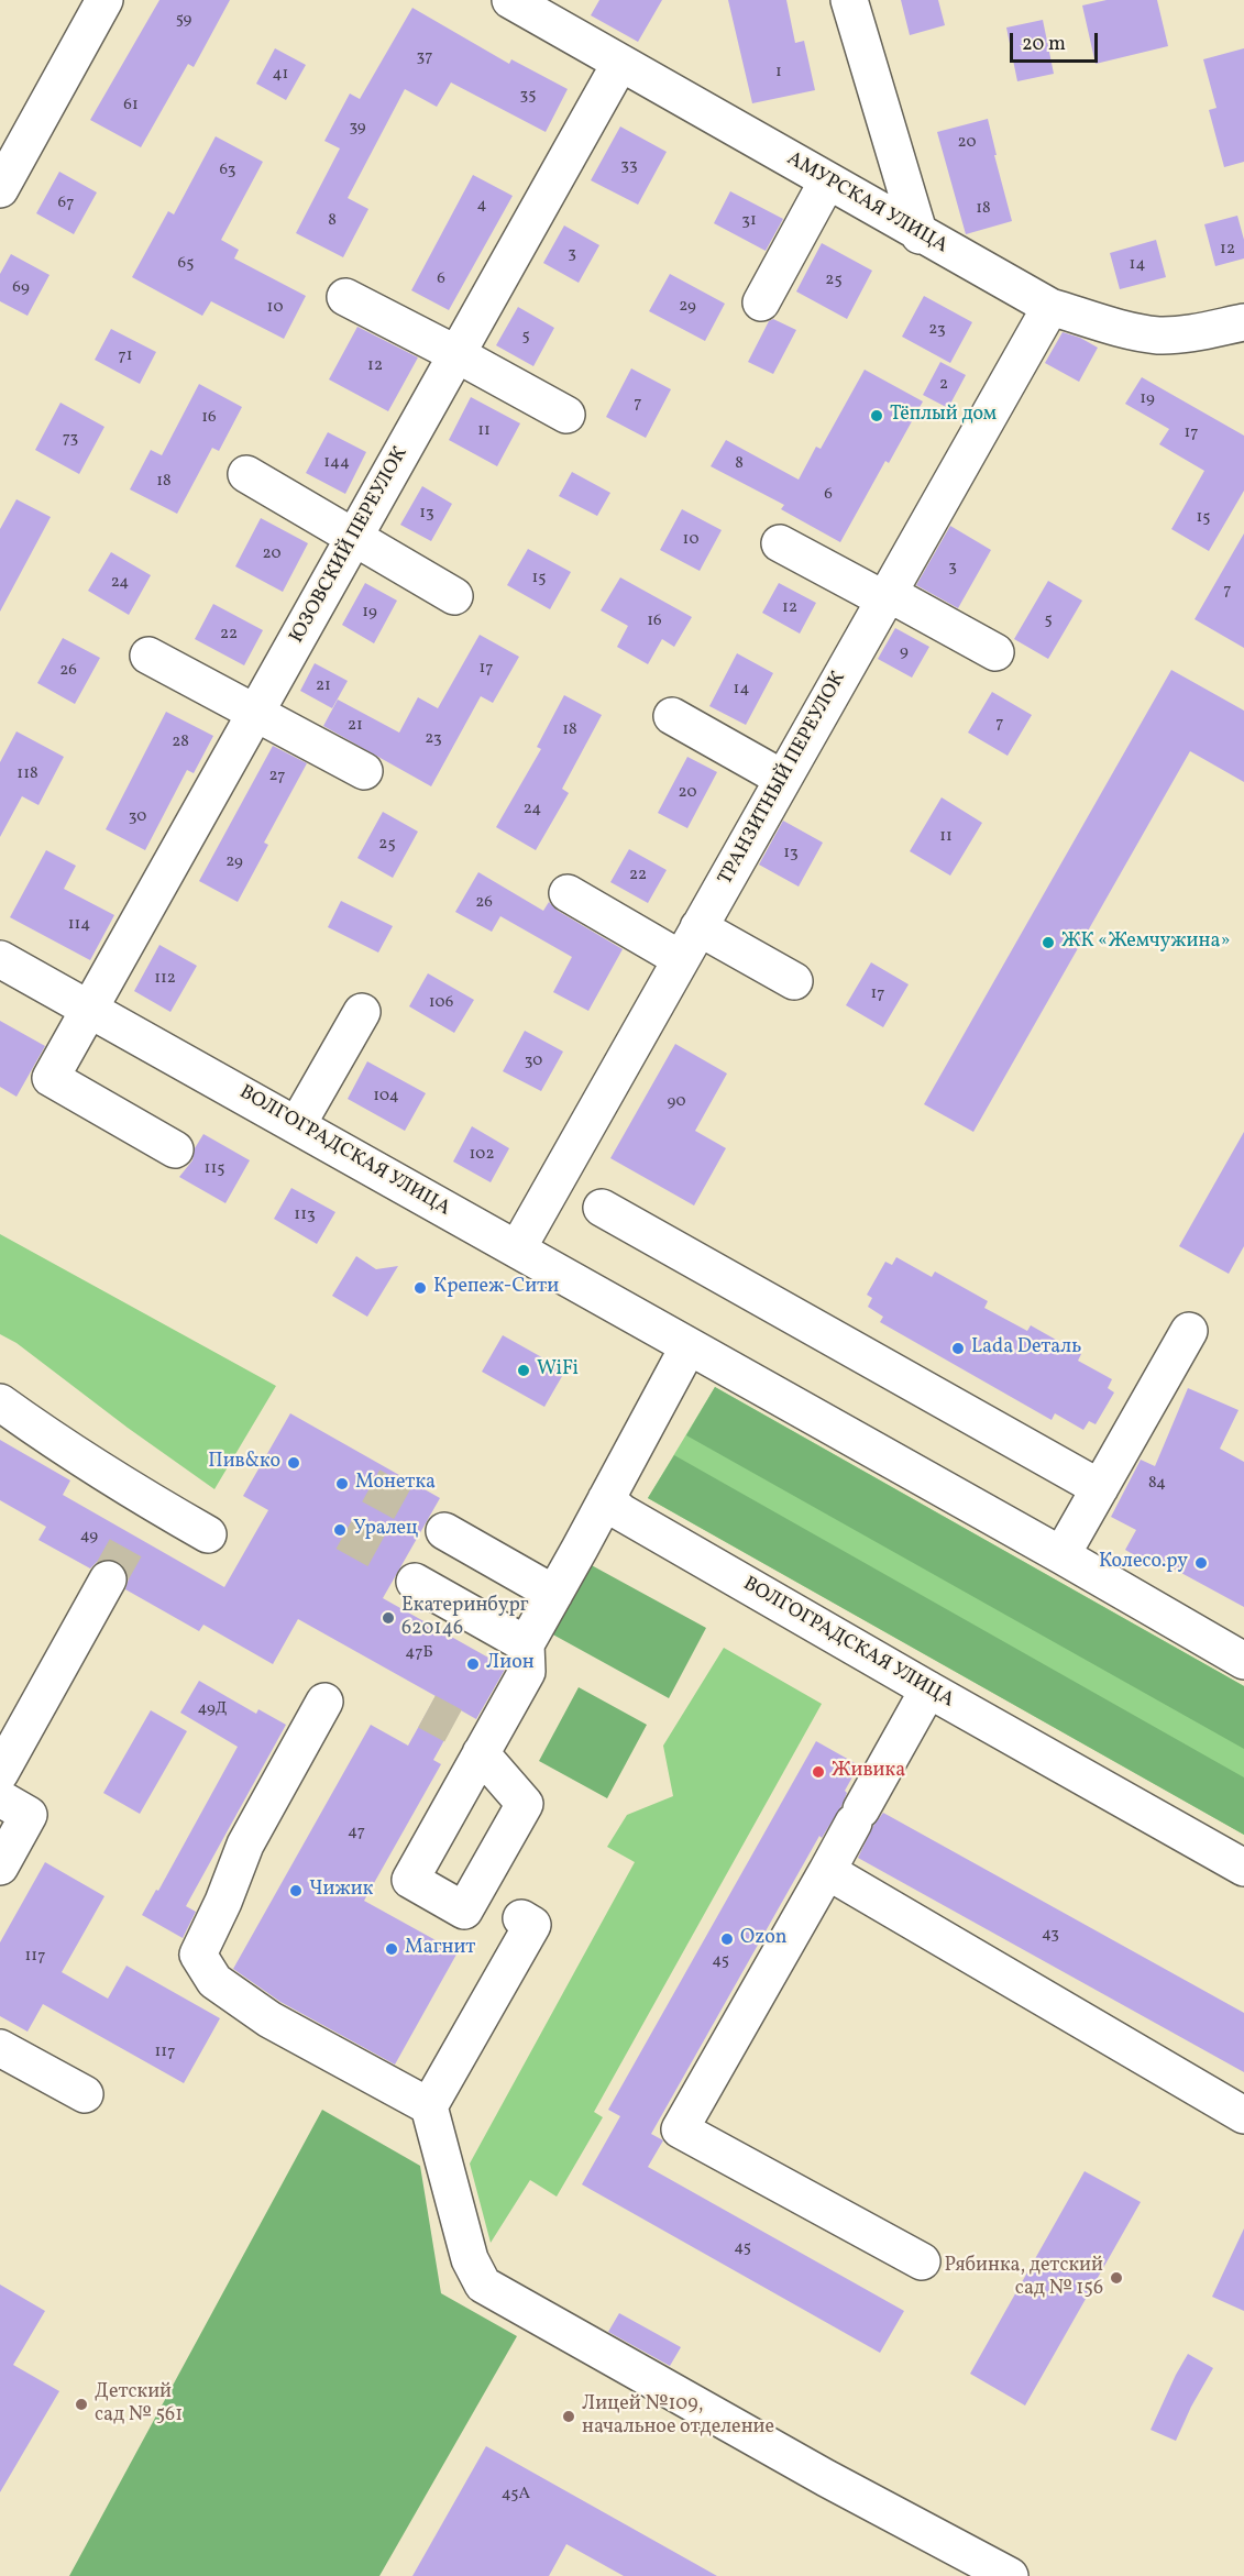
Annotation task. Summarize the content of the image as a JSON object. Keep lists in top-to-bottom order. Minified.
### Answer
{"streets":{"street":["АМУРСКАЯ УЛИЦА","ЮЗОВСКИЙ ПЕРЕУЛОК","ТРАНЗИТНЫЙ ПЕРЕУЛОК","ВОЛГОГРАДСКАЯ УЛИЦА"]},"crossings":[["АМУРСКАЯ УЛИЦА","ЮЗОВСКИЙ ПЕРЕУЛОК"],["АМУРСКАЯ УЛИЦА","ТРАНЗИТНЫЙ ПЕРЕУЛОК"],["ЮЗОВСКИЙ ПЕРЕУЛОК","ВОЛГОГРАДСКАЯ УЛИЦА"],["ТРАНЗИТНЫЙ ПЕРЕУЛОК","ВОЛГОГРАДСКАЯ УЛИЦА"]],"places":["Тёплый дом","ЖК «Жемчужина»","Крепеж-Сити","Lada Dеталь","WiFi","Пив&ко","Монетка","Уралец","Колесо.ру","Екатеринбург 620146","Лион","Живика","Чижик","Ozon","Магнит","Рябинка, детский сад № 156","Детский сад № 561","Лицей №109, начальное отделение"],"house_numbers":["59","37","1","41","35","61","39","20","33","63","67","4","18","8","31","12","3","65","14","6","25","69","29","10","23","5","71","12","2","19","7","16","11","17","73","144","8","18","6","13","15","10","20","3","15","24","7","12","19","5","16","22","9","17","26","21","14","7","21","18","23","28","118","27","20","24","30","11","25","13","29","22","26","114","112","17","106","30","104","90","102","115","113","84","49","47Б","49Д","47","43","117","45","117","45","45А"],"scale_bar":"20 m"}
